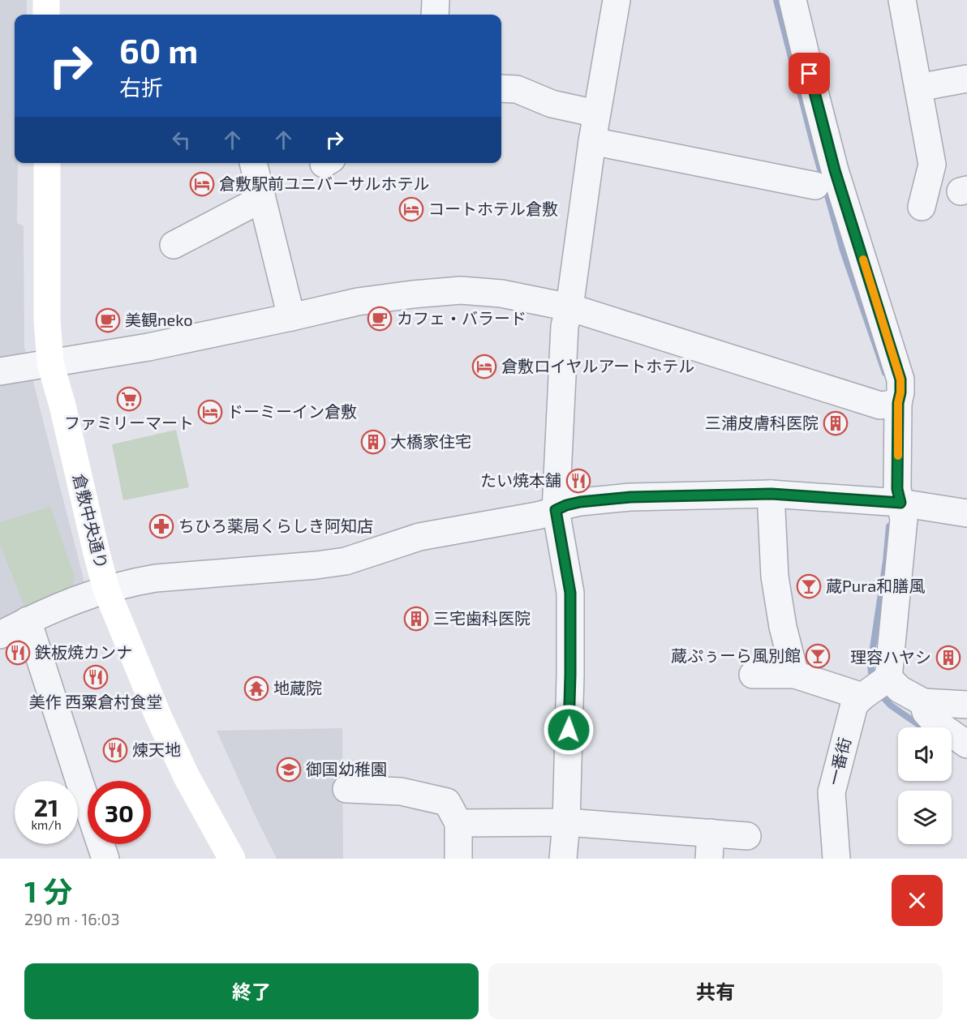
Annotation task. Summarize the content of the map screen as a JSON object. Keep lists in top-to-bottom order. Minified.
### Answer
{"streets":{"street":["倉敷中央通り","一番街"]},"places":{"hotel":["倉敷駅前ユニバーサルホテル","コートホテル倉敷","倉敷ロイヤルアートホテル","ドーミーイン倉敷"],"cafe":["カフェ・バラード","美観neko"],"supermarket":["ファミリーマート"],"building":["三浦皮膚科医院","大橋家住宅","三宅歯科医院","理容ハヤシ"],"restaurant":["たい焼本舗","鉄板焼カンナ","美作 西粟倉村食堂","煉天地"],"pharmacy":["ちひろ薬局くらしき阿知店"],"bar":["蔵Pura和膳風","蔵ぷぅーら風別館"],"temple":["地蔵院"],"school or university":["御国幼稚園"]},"page":{"turn":["60 m","右折"],"speed":"21 km/h","limit":"30","heading":["1 分","290 m · 16:03"],"buttons":["終了","共有"]}}
